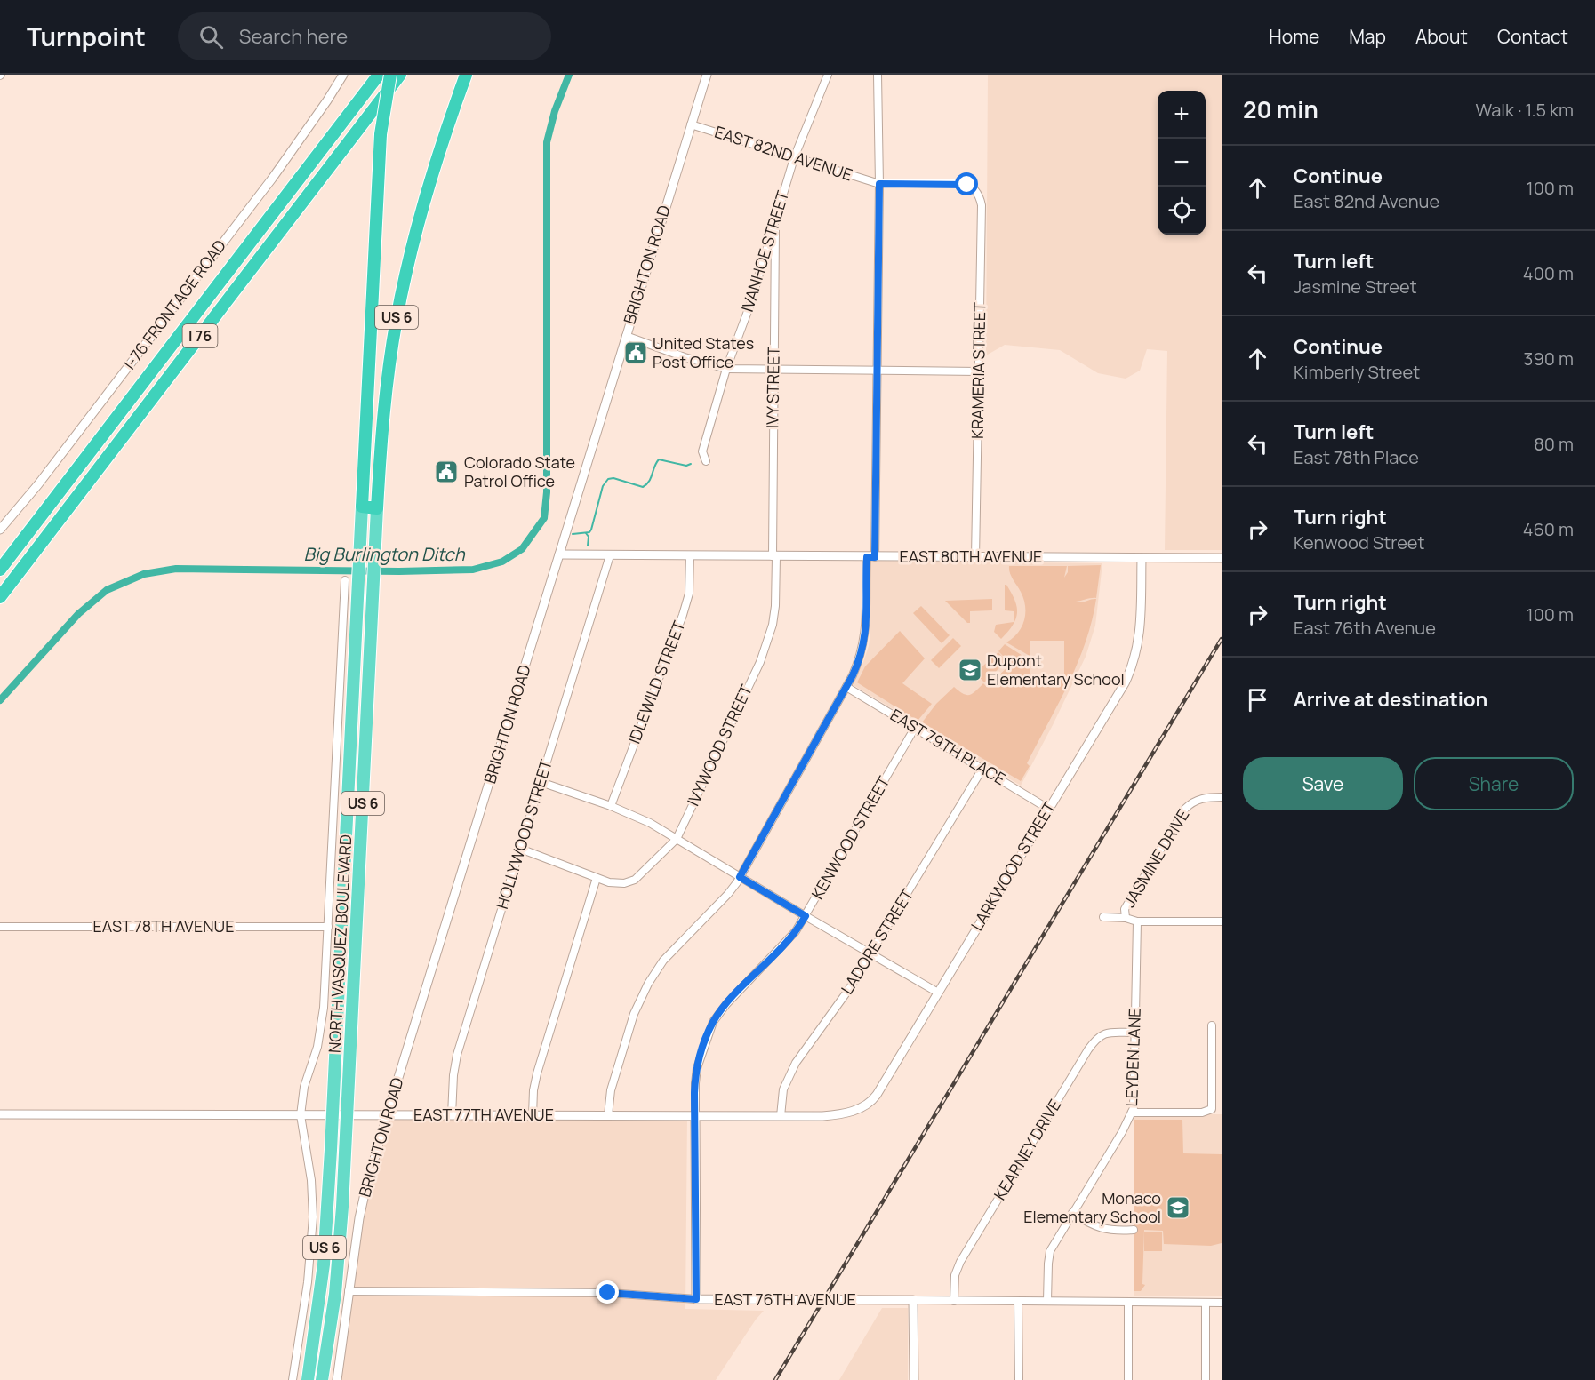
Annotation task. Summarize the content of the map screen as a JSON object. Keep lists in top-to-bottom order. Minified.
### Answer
{"streets":{"highway":["US 6","I 76","NORTH VASQUEZ BOULEVARD"],"street":["EAST 82ND AVENUE","IVANHOE STREET","BRIGHTON ROAD","I-76 FRONTAGE ROAD","KRAMERIA STREET","IVY STREET","EAST 80TH AVENUE","IDLEWILD STREET","IVYWOOD STREET","EAST 79TH PLACE","HOLLYWOOD STREET","KENWOOD STREET","JASMINE DRIVE","LARKWOOD STREET","EAST 78TH AVENUE","LADORE STREET","LEYDEN LANE","EAST 77TH AVENUE","KEARNEY DRIVE","EAST 76TH AVENUE"]},"crossings":[["EAST 82ND AVENUE","IVANHOE STREET"],["EAST 82ND AVENUE","BRIGHTON ROAD"],["EAST 82ND AVENUE","KRAMERIA STREET"],["IVANHOE STREET","IVY STREET"],["BRIGHTON ROAD","EAST 80TH AVENUE"],["BRIGHTON ROAD","EAST 77TH AVENUE"],["BRIGHTON ROAD","EAST 76TH AVENUE"],["US 6","NORTH VASQUEZ BOULEVARD"],["KRAMERIA STREET","EAST 80TH AVENUE"],["IVY STREET","EAST 80TH AVENUE"],["IVY STREET","IVYWOOD STREET"],["EAST 80TH AVENUE","IDLEWILD STREET"],["EAST 80TH AVENUE","IVYWOOD STREET"],["EAST 80TH AVENUE","HOLLYWOOD STREET"],["EAST 80TH AVENUE","LARKWOOD STREET"],["EAST 79TH PLACE","KENWOOD STREET"],["EAST 79TH PLACE","LARKWOOD STREET"],["EAST 79TH PLACE","LADORE STREET"],["HOLLYWOOD STREET","EAST 77TH AVENUE"],["KENWOOD STREET","EAST 77TH AVENUE"],["KENWOOD STREET","EAST 76TH AVENUE"],["LARKWOOD STREET","EAST 77TH AVENUE"],["LADORE STREET","EAST 77TH AVENUE"],["NORTH VASQUEZ BOULEVARD","EAST 77TH AVENUE"],["LEYDEN LANE","KEARNEY DRIVE"],["LEYDEN LANE","EAST 76TH AVENUE"],["KEARNEY DRIVE","EAST 76TH AVENUE"]],"water":["Big Burlington Ditch"],"places":{"public building":["United States Post Office","Colorado State Patrol Office"],"school or university":["Dupont Elementary School","Monaco Elementary School"]},"page":{"header":"Turnpoint","search":"Search here","nav":["Home","Map","About","Contact"],"heading":["20 min","Walk · 1.5 km"],"map_buttons":["+","−"],"list":[["Continue","East 82nd Avenue","100 m"],["Turn left","Jasmine Street","400 m"],["Continue","Kimberly Street","390 m"],["Turn left","East 78th Place","80 m"],["Turn right","Kenwood Street","460 m"],["Turn right","East 76th Avenue","100 m"],"Arrive at destination"],"buttons":["Save","Share"]}}
